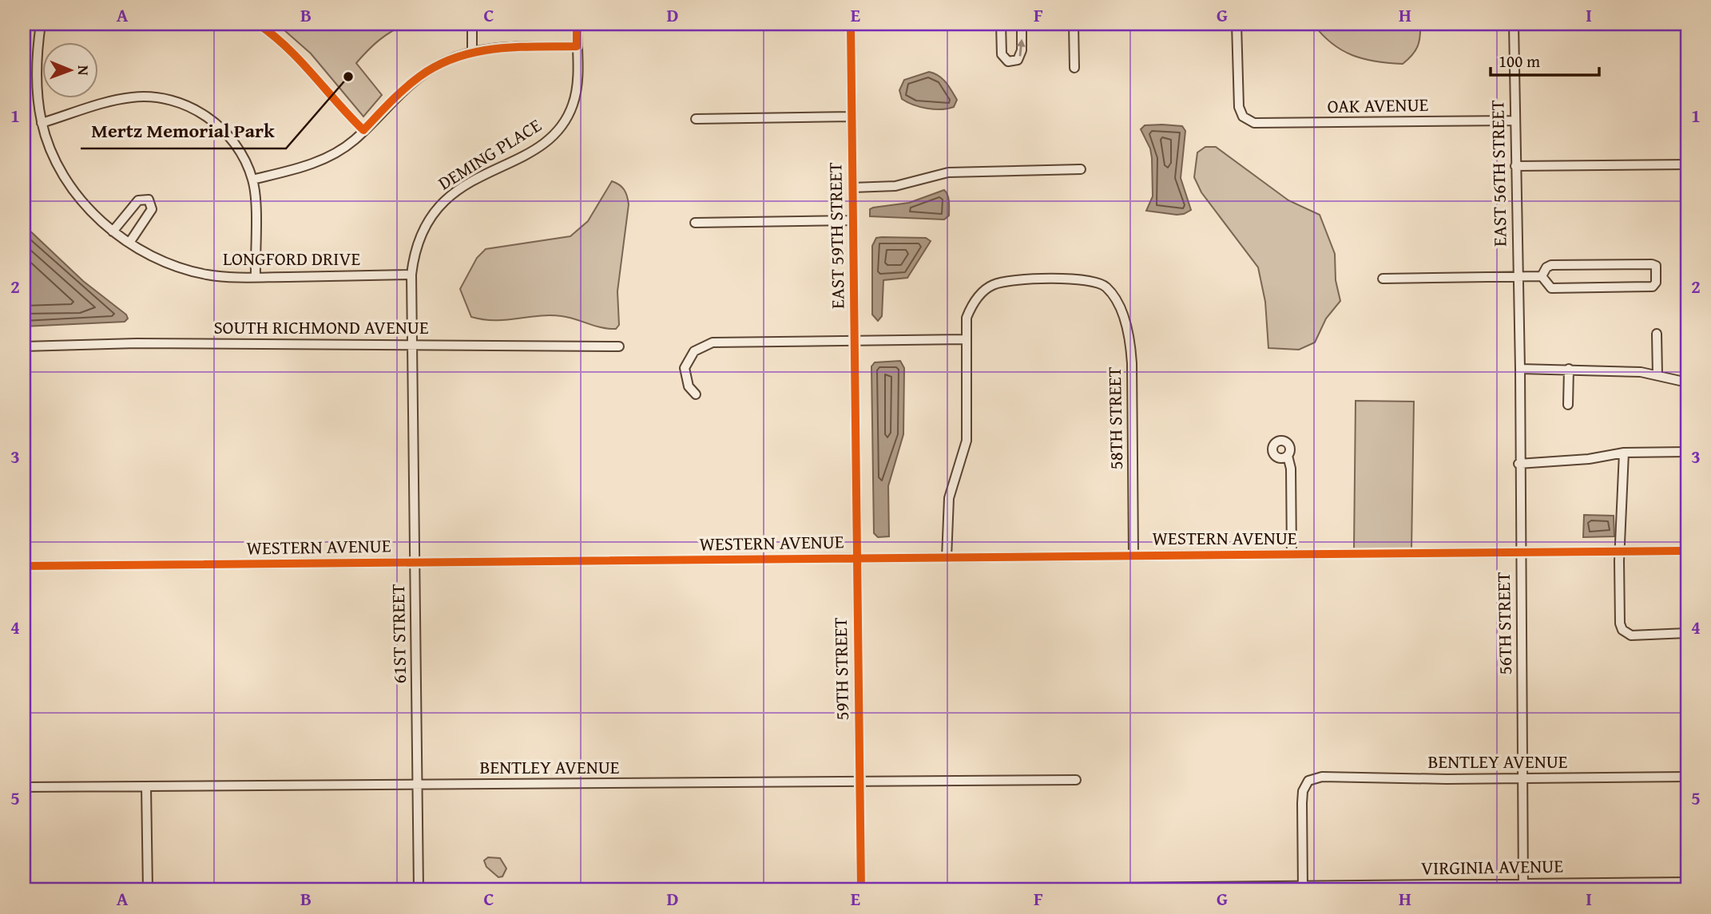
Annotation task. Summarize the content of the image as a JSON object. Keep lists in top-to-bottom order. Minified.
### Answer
{"streets":{"street":["OAK AVENUE","DEMING PLACE","EAST 56TH STREET","EAST 59TH STREET","LONGFORD DRIVE","SOUTH RICHMOND AVENUE","58TH STREET","WESTERN AVENUE","56TH STREET","61ST STREET","59TH STREET","BENTLEY AVENUE","VIRGINIA AVENUE"]},"crossings":[["OAK AVENUE","EAST 56TH STREET"],["DEMING PLACE","LONGFORD DRIVE"],["DEMING PLACE","SOUTH RICHMOND AVENUE"],["DEMING PLACE","61ST STREET"],["EAST 56TH STREET","56TH STREET"],["EAST 59TH STREET","59TH STREET"],["SOUTH RICHMOND AVENUE","61ST STREET"],["58TH STREET","WESTERN AVENUE"],["WESTERN AVENUE","56TH STREET"],["WESTERN AVENUE","61ST STREET"],["WESTERN AVENUE","59TH STREET"],["56TH STREET","BENTLEY AVENUE"],["56TH STREET","VIRGINIA AVENUE"],["61ST STREET","BENTLEY AVENUE"],["59TH STREET","BENTLEY AVENUE"],["59TH STREET","VIRGINIA AVENUE"],["BENTLEY AVENUE","VIRGINIA AVENUE"]],"places":["Mertz Memorial Park"],"scale_bar":"100 m","north":"right","grid":{"columns":["A","B","C","D","E","F","G","H","I"],"rows":["1","2","3","4","5"]}}
